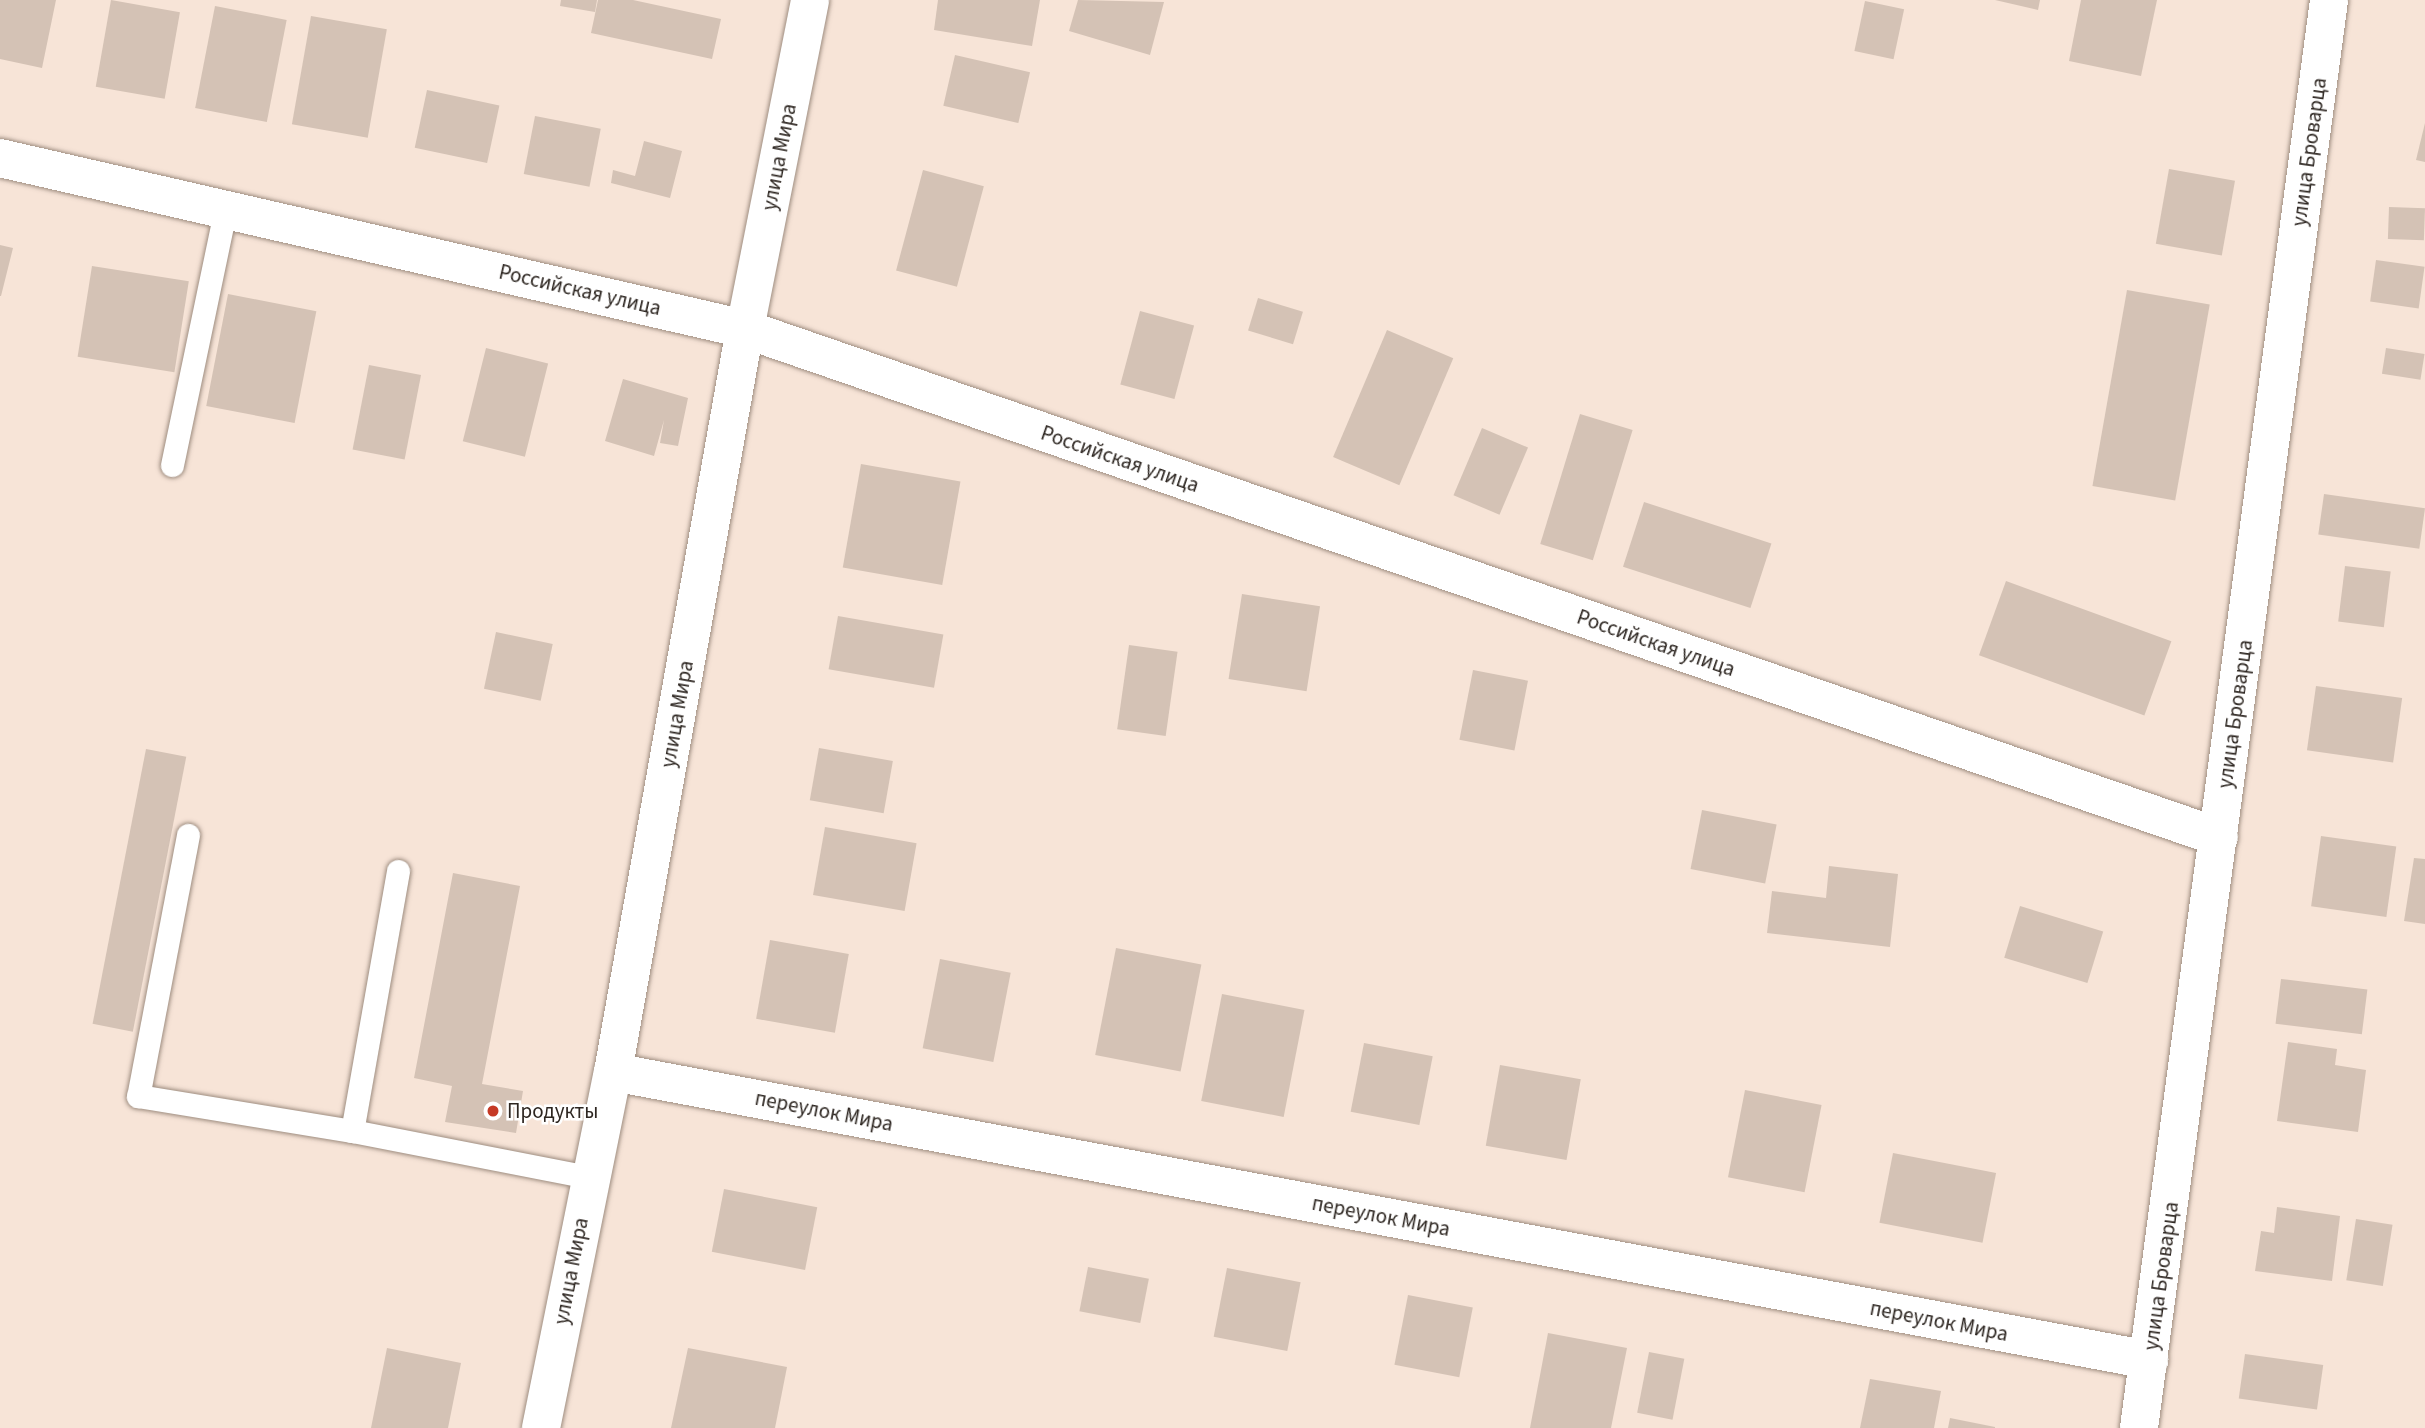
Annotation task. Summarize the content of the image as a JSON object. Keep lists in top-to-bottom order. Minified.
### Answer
{"streets":{"street":["улица Броварца","улица Мира","Российская улица","переулок Мира"]},"crossings":[["улица Броварца","Российская улица"],["улица Броварца","переулок Мира"],["улица Мира","Российская улица"],["улица Мира","переулок Мира"]],"places":["Продукты"]}
